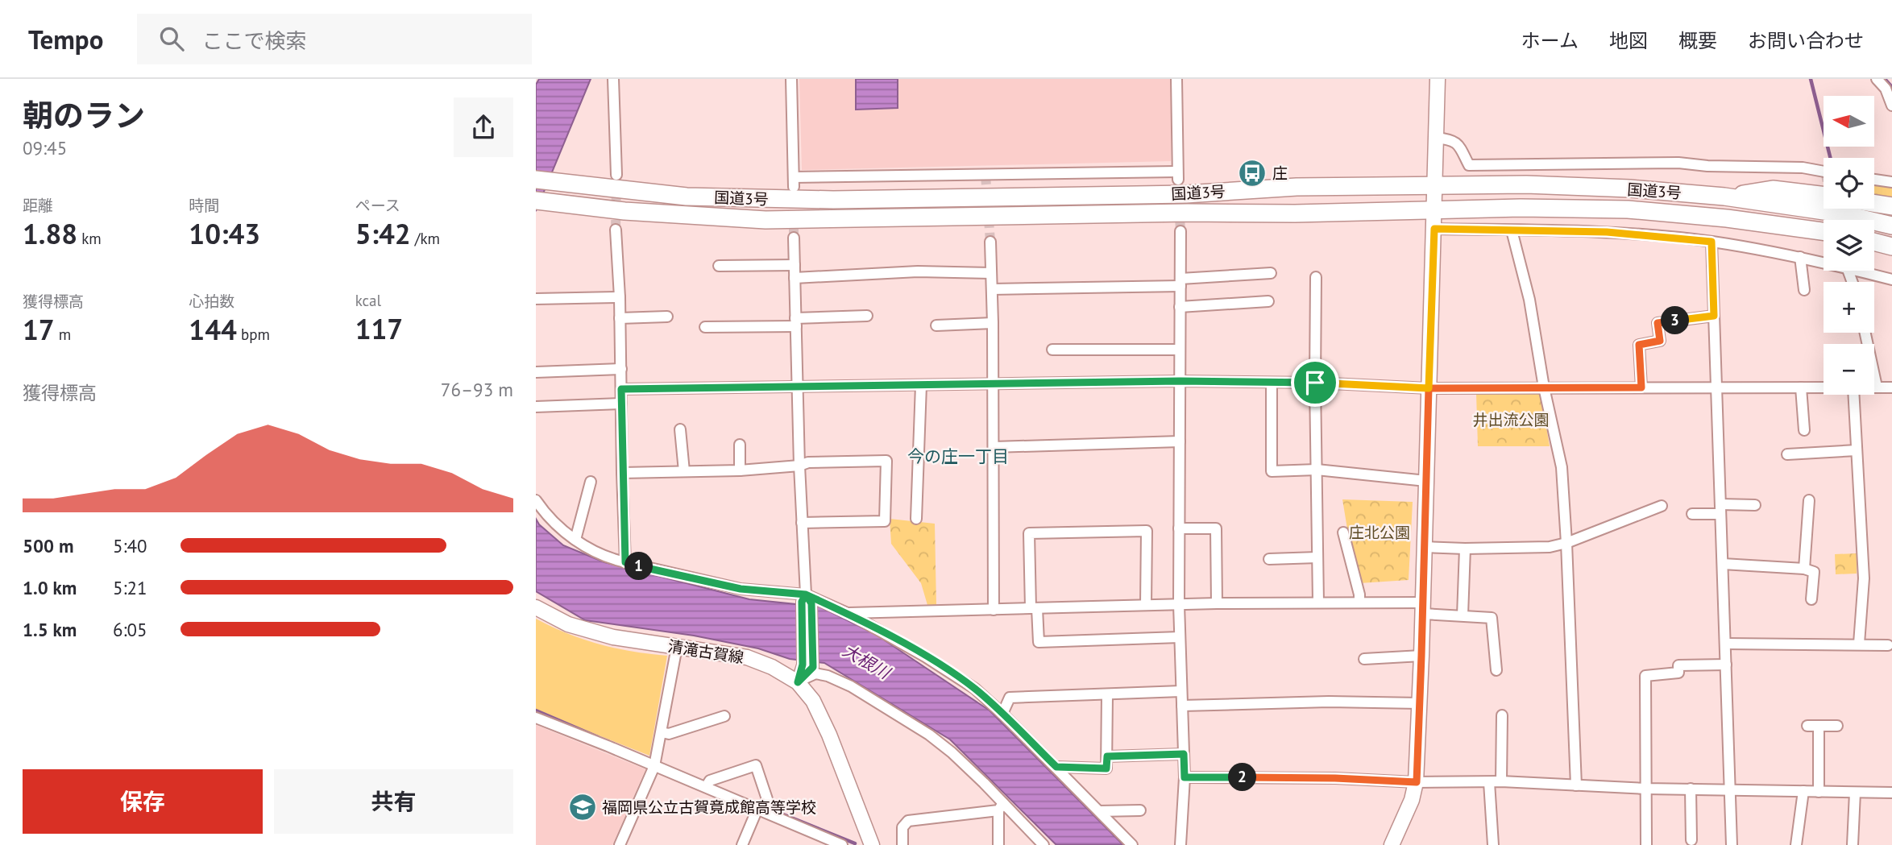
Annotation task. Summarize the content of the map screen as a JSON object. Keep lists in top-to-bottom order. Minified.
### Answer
{"streets":{"highway":["国道3号"],"street":["清滝古賀線"]},"districts":["今の庄一丁目"],"water":["大根川"],"parks":["井出流公園","庄北公園"],"places":{"bus stop":["庄"],"school or university":["福岡県公立古賀竟成館高等学校"]},"north":"left","page":{"header":"Tempo","search":"ここで検索","nav":["ホーム","地図","概要","お問い合わせ"],"heading":["朝のラン","09:45"],"map_buttons":["+","−"],"stats":[["距離","1.88 km"],["時間","10:43"],["ペース","5:42 /km"],["獲得標高","17 m"],["心拍数","144 bpm"],["kcal","117"]],"pins":["3","1","2"],"chart":["獲得標高","76–93 m"],"list":[{"name":"500 m","note":"5:40"},{"name":"1.0 km","note":"5:21"},{"name":"1.5 km","note":"6:05"}],"buttons":["保存","共有"]}}
